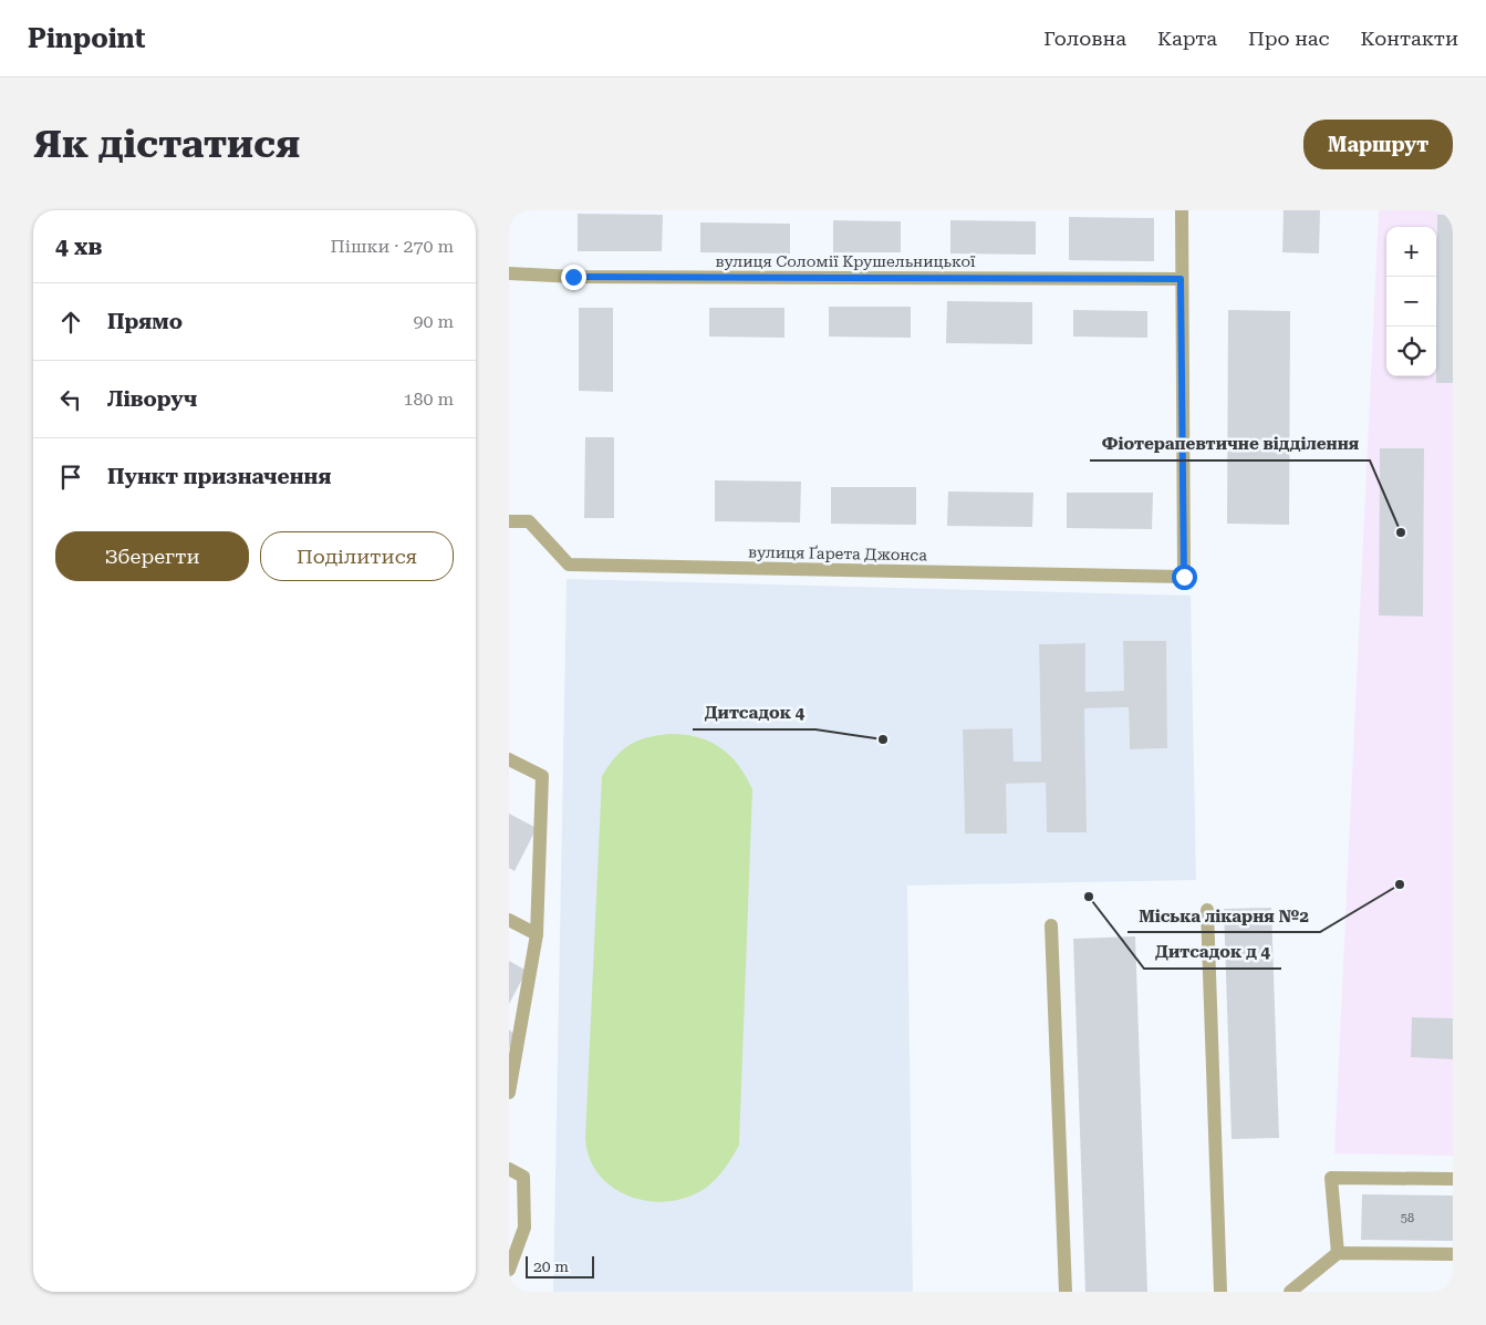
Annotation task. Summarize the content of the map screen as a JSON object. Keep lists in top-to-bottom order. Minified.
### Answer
{"streets":{"street":["вулиця Соломії Крушельницької","вулиця Ґарета Джонса"]},"crossings":[["вулиця Соломії Крушельницької","вулиця Ґарета Джонса"]],"places":["Фіотерапевтичне відділення","Дитсадок 4","Міська лікарня №2","Дитсадок д 4"],"house_numbers":["58"],"scale_bar":"20 m","page":{"header":"Pinpoint","nav":["Головна","Карта","Про нас","Контакти"],"buttons":["Маршрут",["Зберегти","Поділитися"]],"title":"Як дістатися","heading":["4 хв","Пішки · 270 m"],"map_buttons":["+","−"],"list":[["Прямо","90 m"],["Ліворуч","180 m"],"Пункт призначення"],"scale":"20 m"}}
